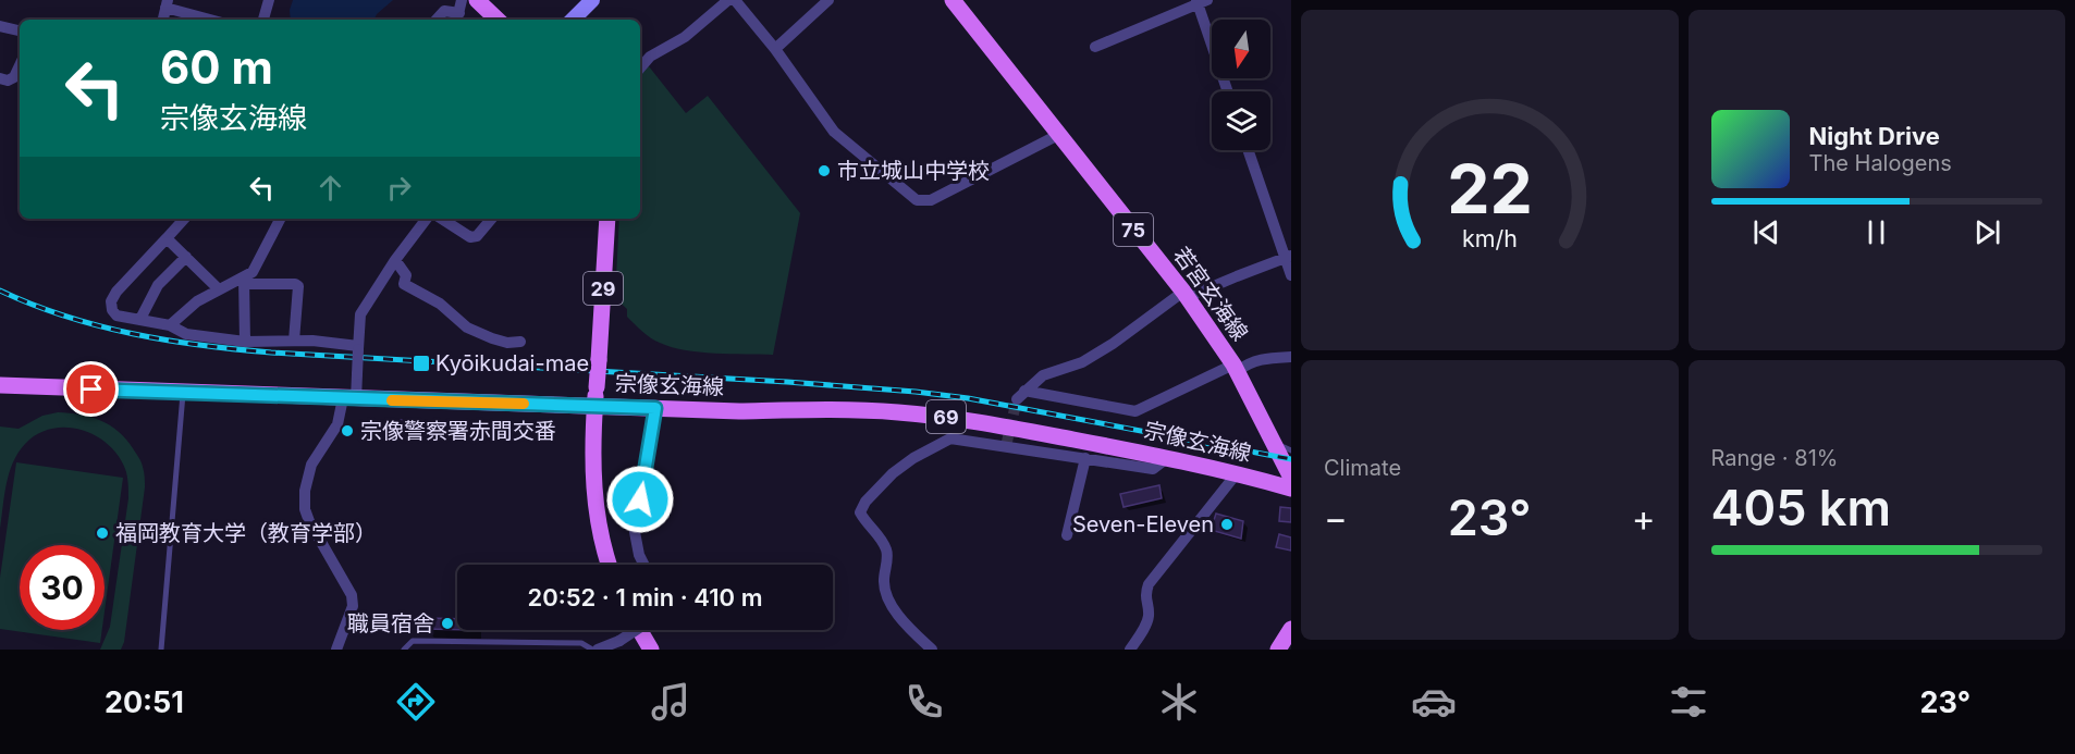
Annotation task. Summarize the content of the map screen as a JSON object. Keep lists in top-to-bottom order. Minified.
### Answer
{"streets":{"main road":["75","29","若宮玄海線","宗像玄海線","69"]},"crossings":[["29","宗像玄海線"],["若宮玄海線","宗像玄海線"]],"places":{"other":["市立城山中学校","宗像警察署赤間交番","Seven-Eleven","福岡教育大学（教育学部）","職員宿舎"],"transit":["Kyōikudai-mae"]},"north":"bottom","page":{"turn":["60 m","宗像玄海線"],"song":["Night Drive","The Halogens"],"tile":["Climate",["Range · 81%","405 km"]],"heat":["−","23°","+"],"limit":"30","trip":"20:52 · 1 min · 410 m","tabs":["20:51","23°"],"gauge":["22","km/h"]}}
